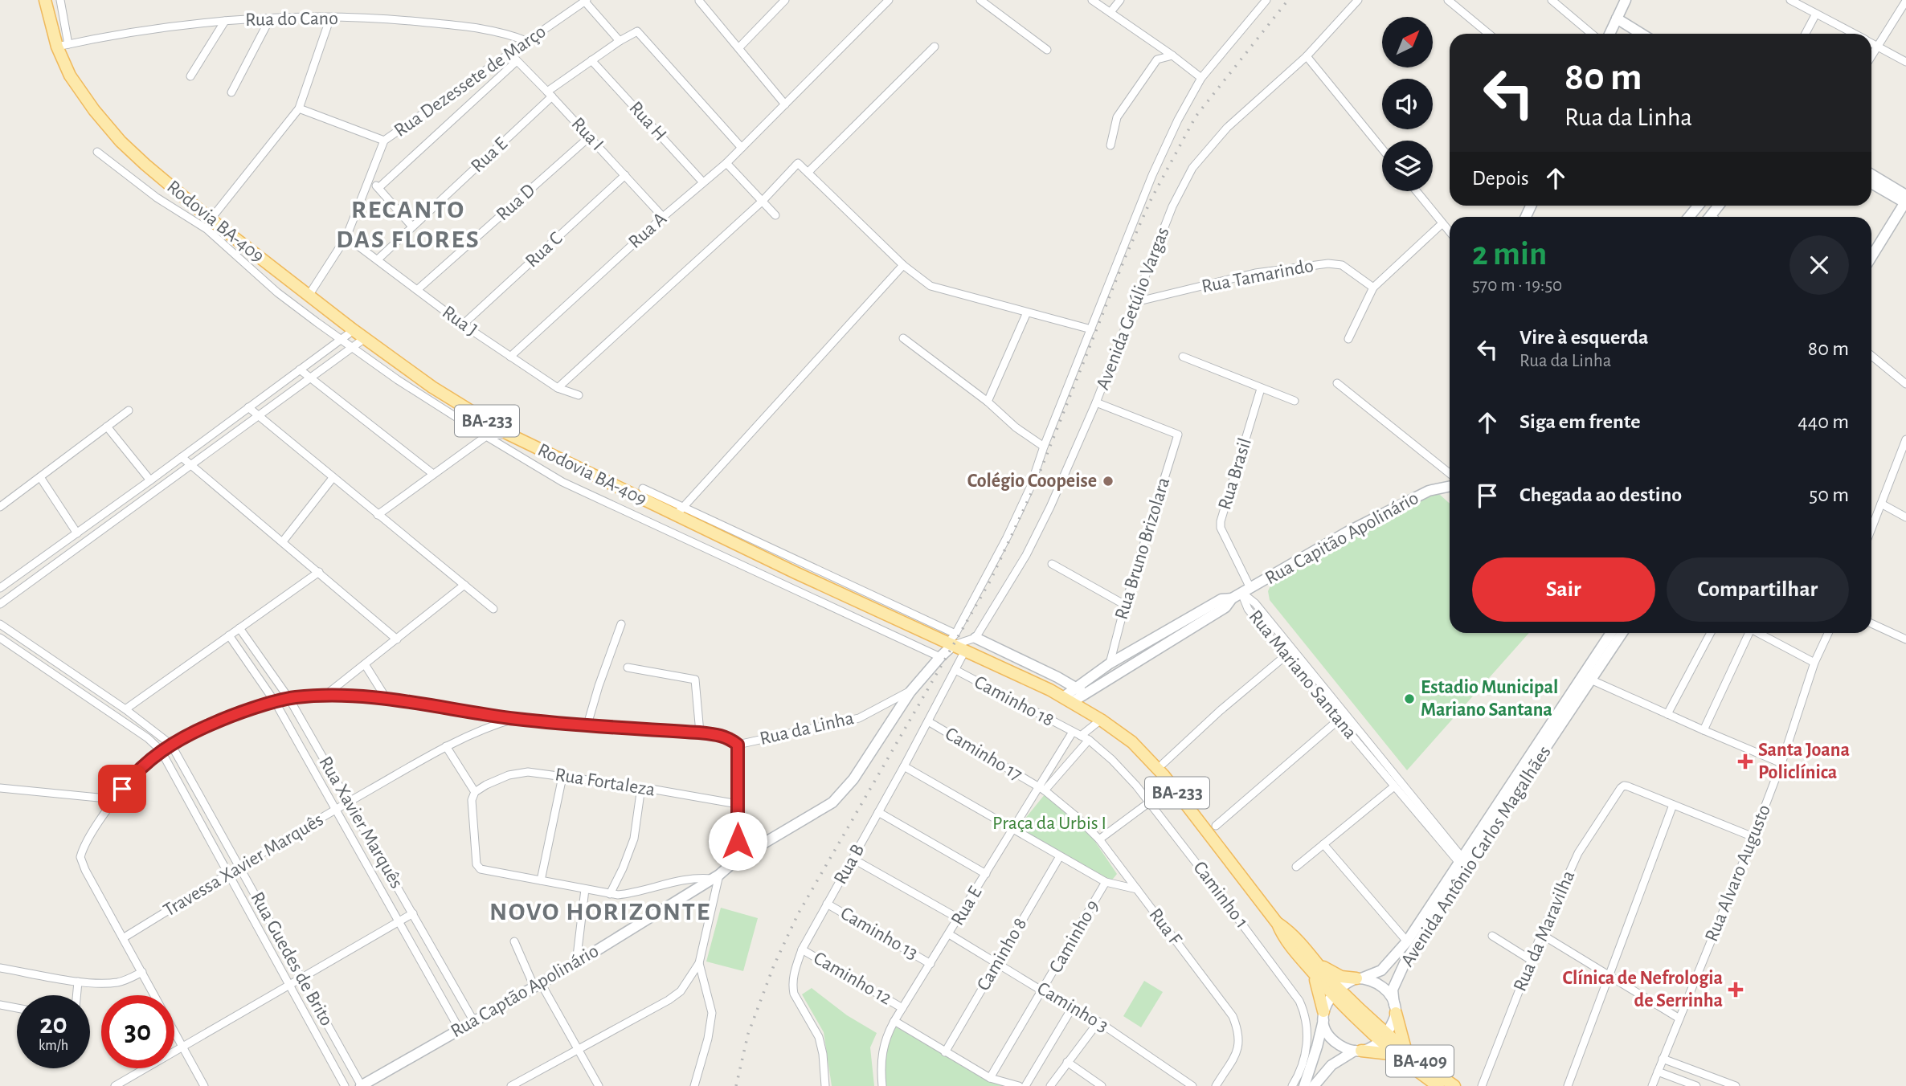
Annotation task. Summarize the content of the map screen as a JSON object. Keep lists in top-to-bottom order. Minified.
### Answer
{"streets":{"main road":["Rodovia BA-409","BA-233","BA-409"],"street":["Rua do Cano","Rua Dezessete de Março","Rua H","Rua I","Rua E","Rua D","Rua A","Rua C","Rua Tamarindo","Avenida Getúlio Vargas","Rua J","Rua Brasil","Rua Capitão Apolinário","Rua Bruno Brizolara","Rua Mariano Santana","Caminho 18","Rua da Linha","Caminho 17","Rua Fortaleza","Rua Xavier Marquês","Avenida Antônio Carlos Magalhães","Rua B","Travessa Xavier Marquês","Rua Alvaro Augusto","Caminho 1","Rua F","Rua da Maravilha","Caminho 13","Caminho 9","Caminho 8","Rua Guedes de Brito","Caminho 12","Rua Captão Apolinário","Caminho 3"]},"crossings":[["Rua do Cano","Rua Dezessete de Março"],["Rua do Cano","Rodovia BA-409"],["Rua Dezessete de Março","Rua I"],["Rua Dezessete de Março","Rodovia BA-409"],["Rua Dezessete de Março","Rua J"],["Rua H","Rua E"],["Rua H","Rua A"],["Rua I","Rua E"],["Rua I","Rua D"],["Rua I","Rua A"],["Rua I","Rua C"],["Rua E","Rua A"],["Rua E","Rua J"],["Rua E","Caminho 18"],["Rua E","Caminho 17"],["Rua E","Caminho 1"],["Rua E","Rua F"],["Rua E","Caminho 13"],["Rua E","Caminho 12"],["Rua E","Caminho 3"],["Rua D","Rua J"],["Rodovia BA-409","Avenida Getúlio Vargas"],["Rodovia BA-409","BA-233"],["Rodovia BA-409","Rua Capitão Apolinário"],["Rodovia BA-409","Rua B"],["Rodovia BA-409","Rua Captão Apolinário"],["Rua A","Rua J"],["Rua C","Rua J"],["Rua Tamarindo","Avenida Getúlio Vargas"],["Avenida Getúlio Vargas","Rua Bruno Brizolara"],["Avenida Getúlio Vargas","Rua Captão Apolinário"],["BA-233","Rua Capitão Apolinário"],["BA-233","Avenida Antônio Carlos Magalhães"],["BA-233","BA-409"],["Rua Brasil","Rua Capitão Apolinário"],["Rua Brasil","Rua Mariano Santana"],["Rua Capitão Apolinário","Rua Bruno Brizolara"],["Rua Capitão Apolinário","Rua Mariano Santana"],["Rua Mariano Santana","Avenida Antônio Carlos Magalhães"],["Caminho 18","Rua B"],["Caminho 18","Caminho 1"],["Rua da Linha","Rua Xavier Marquês"],["Rua da Linha","Travessa Xavier Marquês"],["Rua da Linha","Rua Guedes de Brito"],["Rua da Linha","Rua Captão Apolinário"],["Caminho 17","Rua B"],["Caminho 17","Rua F"],["Rua Xavier Marquês","Travessa Xavier Marquês"],["Rua Xavier Marquês","Rua Captão Apolinário"],["Rua B","Caminho 13"],["Rua B","Caminho 12"],["Travessa Xavier Marquês","Rua Guedes de Brito"],["Caminho 9","Caminho 3"],["Caminho 8","Caminho 3"],["Rua Guedes de Brito","Rua Captão Apolinário"]],"districts":["RECANTO DAS FLORES","NOVO HORIZONTE"],"parks":["Praça da Urbis I"],"places":{"other":["Colégio Coopeise","Estadio Municipal Mariano Santana"],"health":["Santa Joana Policlínica","Clínica de Nefrologia de Serrinha"]},"north":"top right","page":{"turn":["80 m","Rua da Linha"],"then":"Depois","heading":["2 min","570 m · 19:50"],"list":[{"name":"Vire à esquerda","note":"Rua da Linha","value":"80 m"},{"name":"Siga em frente","value":"440 m"},{"name":"Chegada ao destino","value":"50 m"}],"buttons":["Sair","Compartilhar"],"speed":"20 km/h","limit":"30"}}
